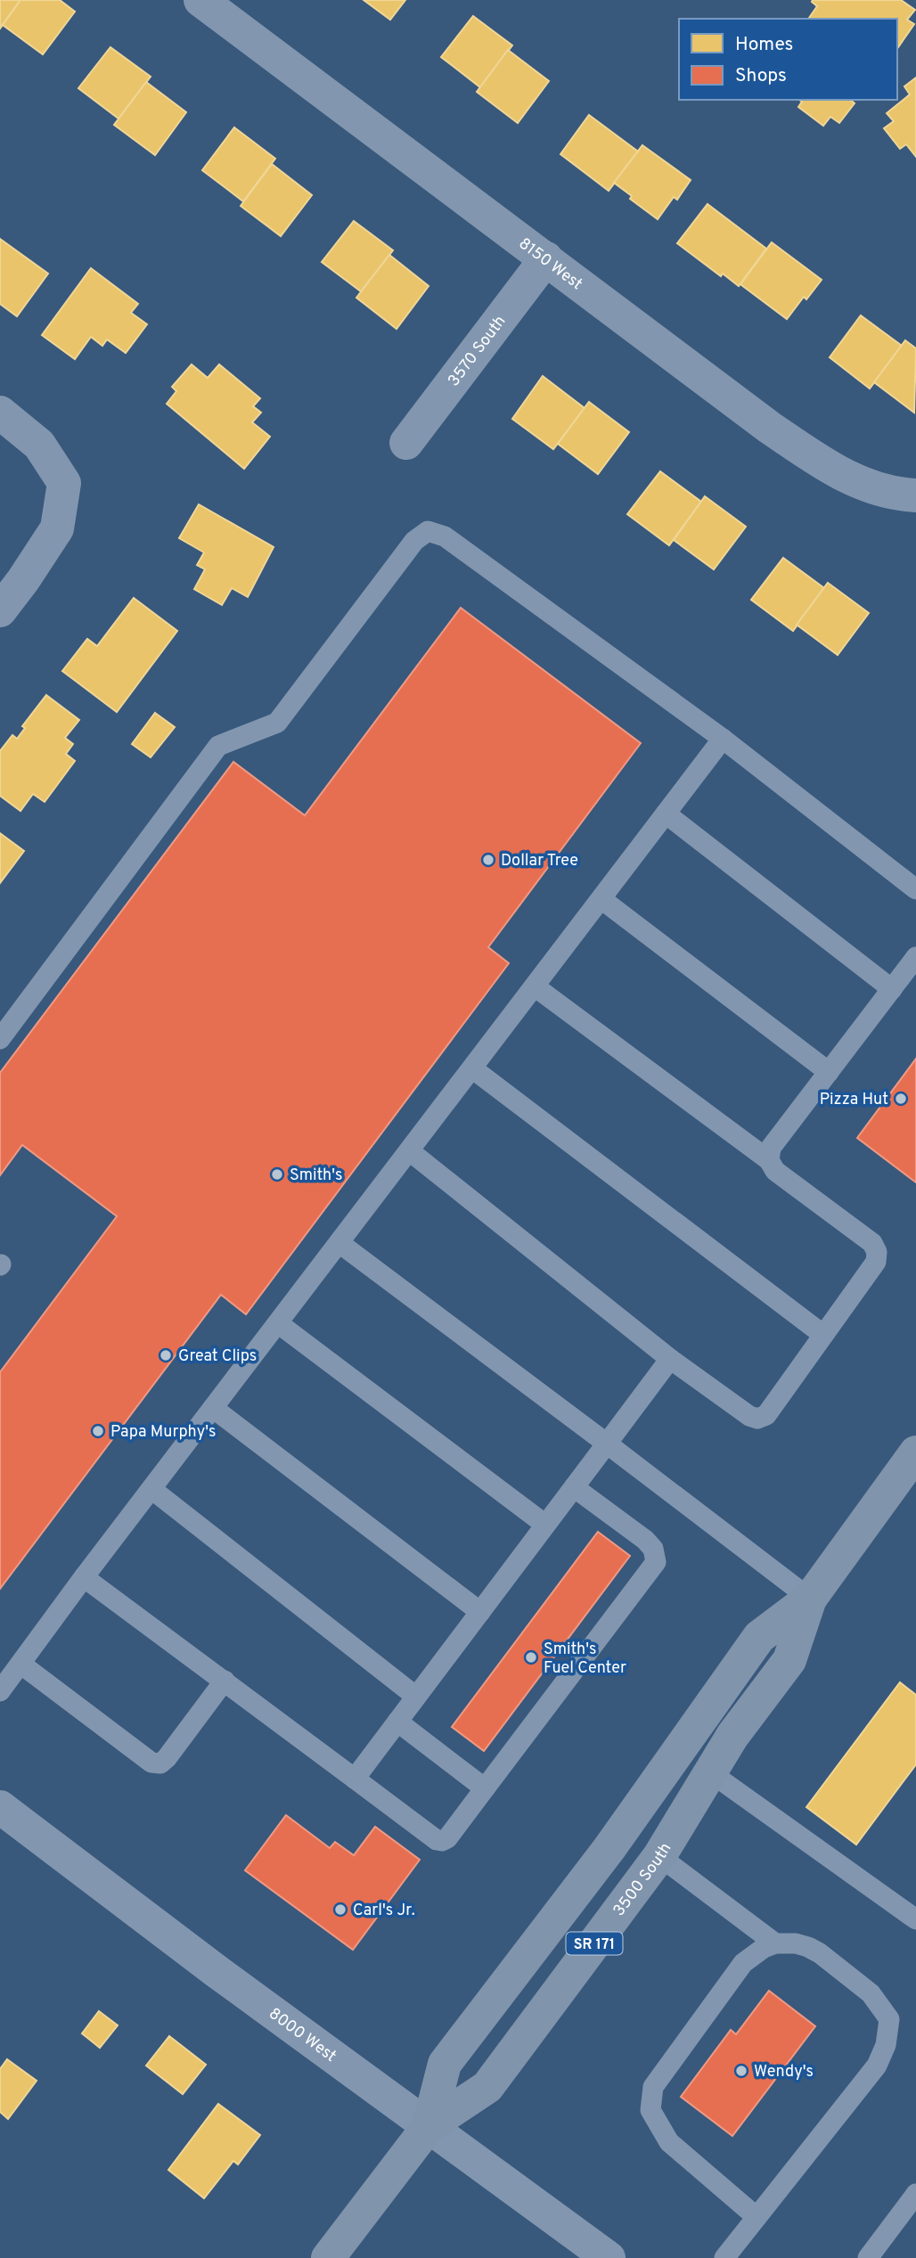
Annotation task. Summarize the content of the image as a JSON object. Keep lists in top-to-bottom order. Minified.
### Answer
{"streets":{"main road":["3500 South","SR 171"],"street":["8150 West","3570 South","8000 West"]},"crossings":[["8150 West","3570 South"],["3500 South","8000 West"]],"places":["Dollar Tree","Pizza Hut","Smith's","Great Clips","Papa Murphy's","Smith's Fuel Center","Carl's Jr.","Wendy's"],"legend":["Homes","Shops"]}
